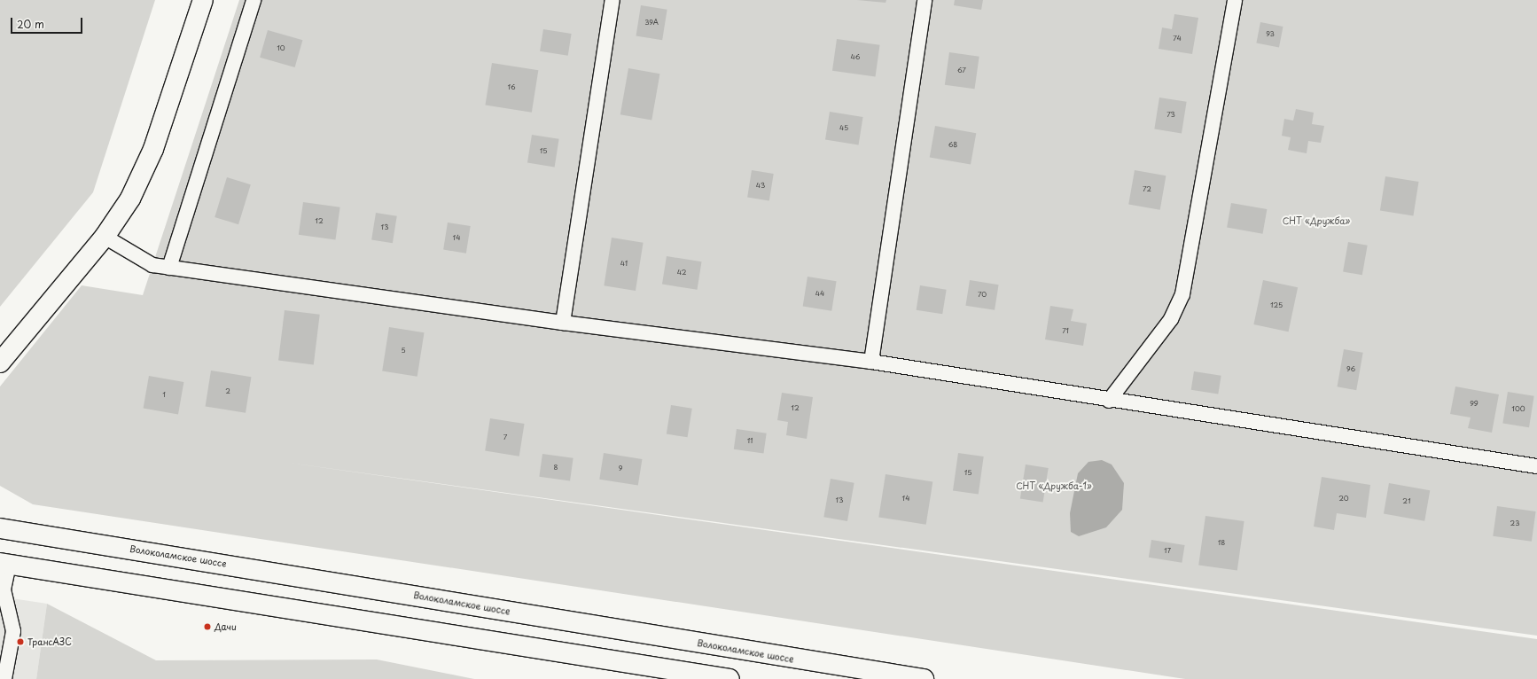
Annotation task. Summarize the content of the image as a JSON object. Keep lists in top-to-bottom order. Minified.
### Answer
{"streets":{"main road":["Волоколамское шоссе"]},"parks":["СНТ «Дружба»","СНТ «Дружба-1»"],"places":["Дачи","ТрансАЗС"],"house_numbers":["39А","93","74","10","46","67","16","73","45","68","15","43","72","12","13","14","41","42","44","70","125","71","5","96","2","1","99","12","100","7","11","8","9","15","14","20","13","21","23","18","17"],"scale_bar":"20 m"}
